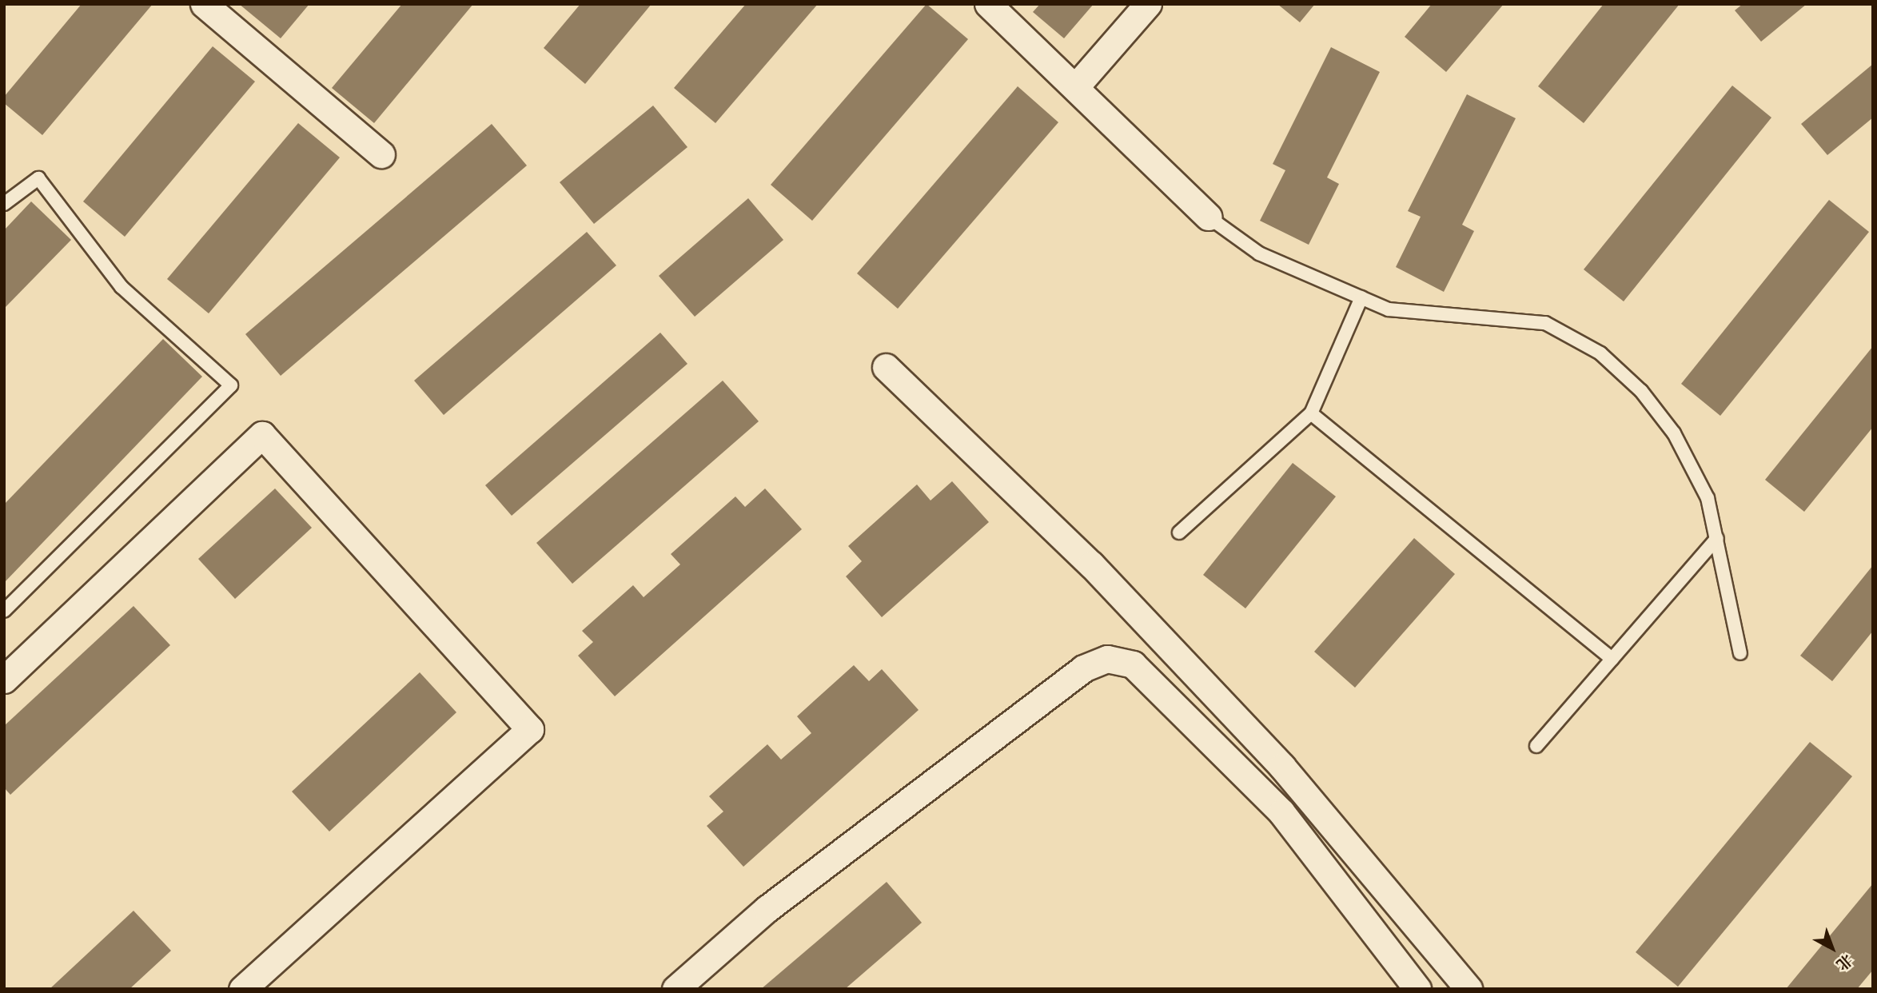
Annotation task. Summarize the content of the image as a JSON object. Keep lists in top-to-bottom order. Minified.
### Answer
{"north":"bottom right"}
